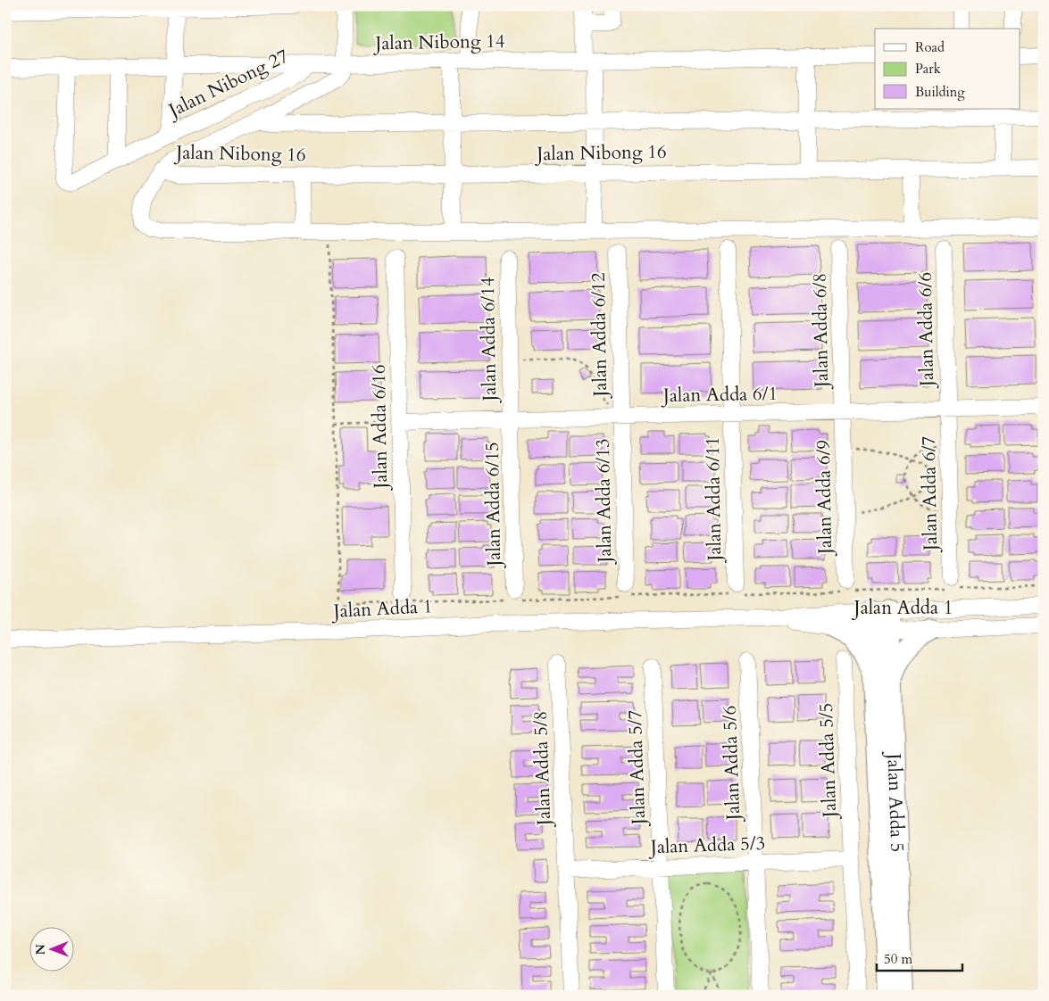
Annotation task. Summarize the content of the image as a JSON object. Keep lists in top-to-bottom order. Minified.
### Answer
{"streets":{"main road":["Jalan Adda 5"],"street":["Jalan Nibong 14","Jalan Nibong 27","Jalan Nibong 16","Jalan Adda 6/6","Jalan Adda 6/8","Jalan Adda 6/12","Jalan Adda 6/14","Jalan Adda 6/1","Jalan Adda 6/16","Jalan Adda 6/7","Jalan Adda 6/9","Jalan Adda 6/11","Jalan Adda 6/13","Jalan Adda 6/15","Jalan Adda 1","Jalan Adda 5/5","Jalan Adda 5/6","Jalan Adda 5/7","Jalan Adda 5/8","Jalan Adda 5/3"]},"crossings":[["Jalan Nibong 14","Jalan Nibong 27"],["Jalan Adda 6/6","Jalan Adda 6/1"],["Jalan Adda 6/6","Jalan Adda 6/7"],["Jalan Adda 6/8","Jalan Adda 6/1"],["Jalan Adda 6/8","Jalan Adda 6/9"],["Jalan Adda 6/12","Jalan Adda 6/1"],["Jalan Adda 6/12","Jalan Adda 6/13"],["Jalan Adda 6/14","Jalan Adda 6/1"],["Jalan Adda 6/14","Jalan Adda 6/15"],["Jalan Adda 6/1","Jalan Adda 6/16"],["Jalan Adda 6/1","Jalan Adda 6/7"],["Jalan Adda 6/1","Jalan Adda 6/9"],["Jalan Adda 6/1","Jalan Adda 6/11"],["Jalan Adda 6/1","Jalan Adda 6/13"],["Jalan Adda 6/1","Jalan Adda 6/15"],["Jalan Adda 1","Jalan Adda 5"],["Jalan Adda 5/5","Jalan Adda 5/3"],["Jalan Adda 5/6","Jalan Adda 5/3"],["Jalan Adda 5/7","Jalan Adda 5/3"],["Jalan Adda 5/8","Jalan Adda 5/3"]],"legend":["Road","Park","Building"],"scale_bar":"50 m","north":"left"}
